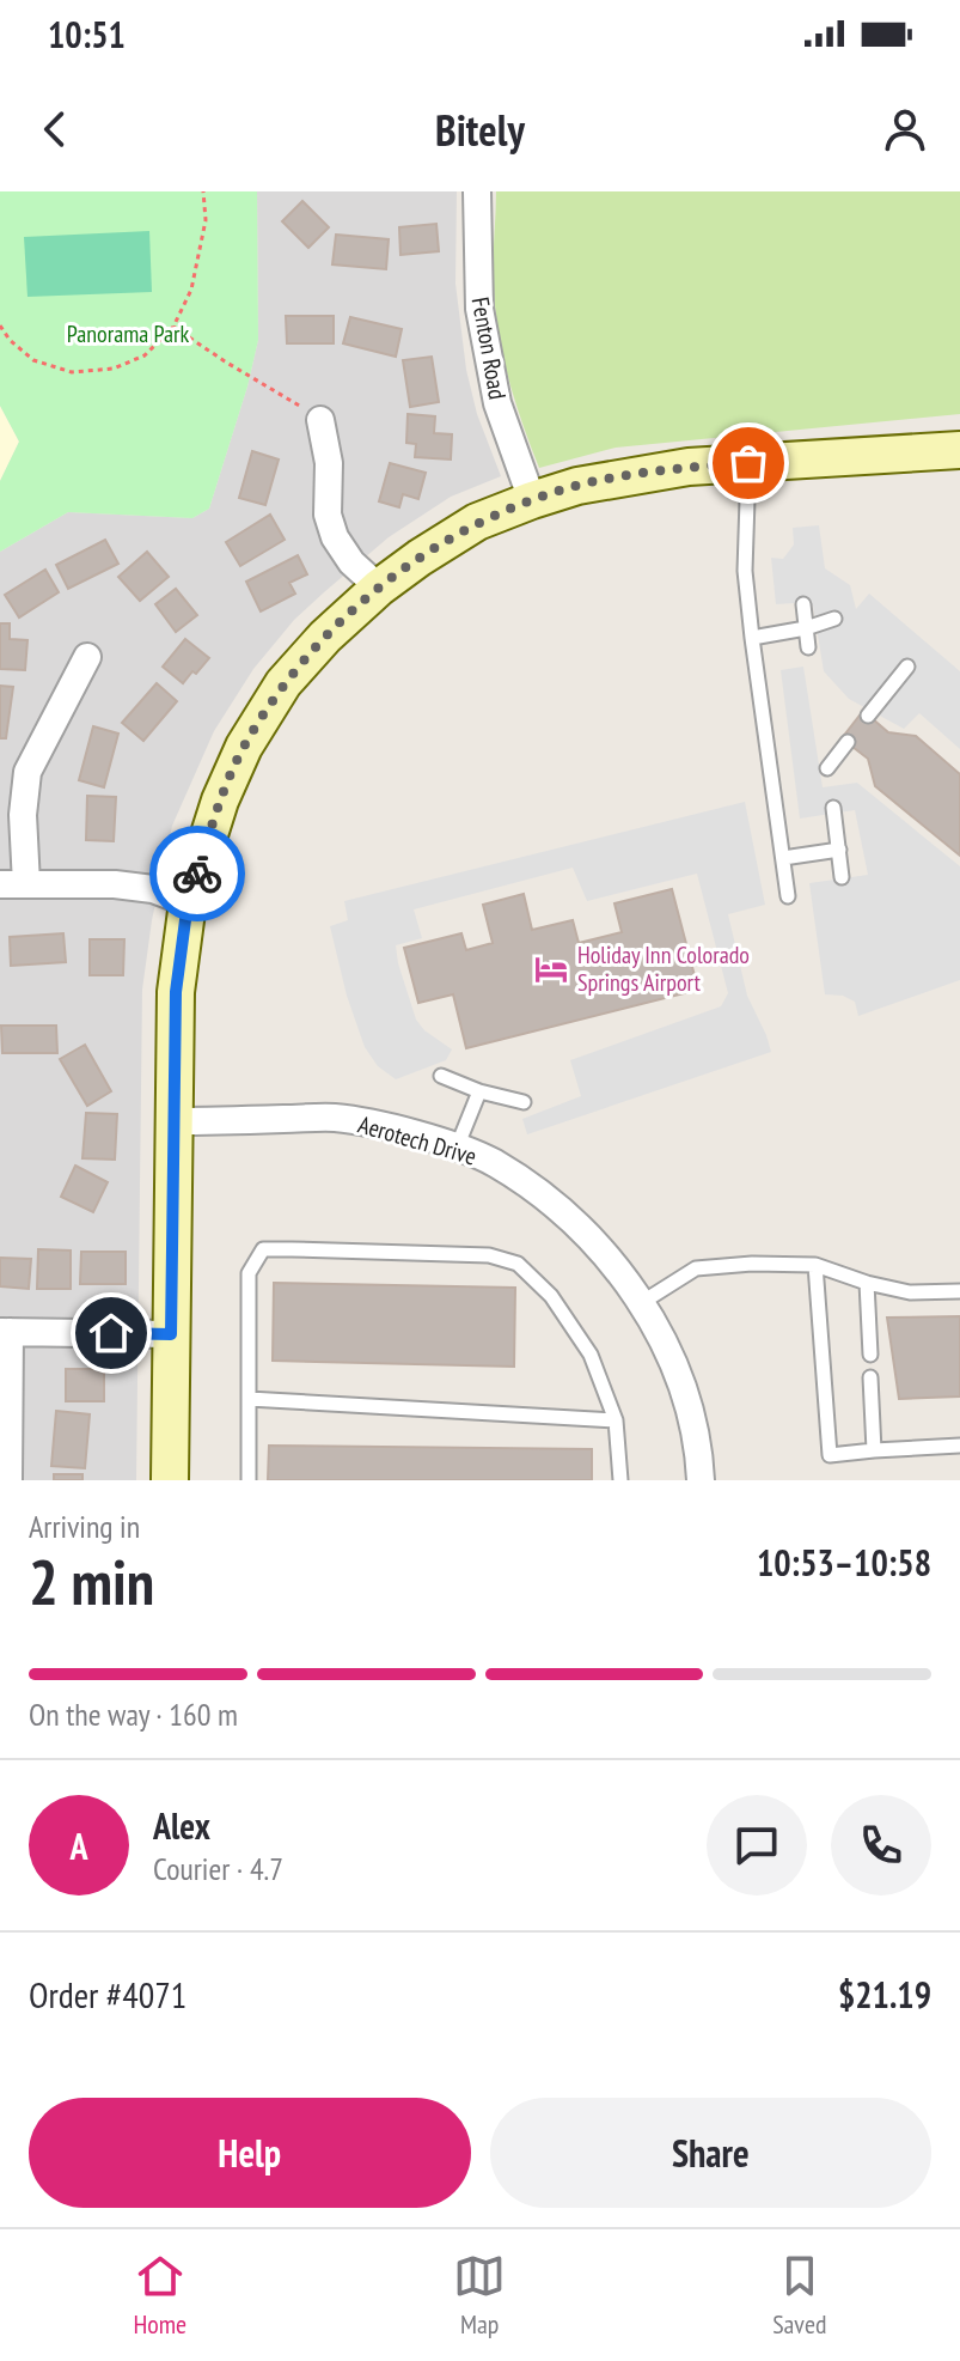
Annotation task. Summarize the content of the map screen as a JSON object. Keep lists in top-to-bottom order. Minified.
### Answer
{"streets":{"street":["Fenton Road","Aerotech Drive"]},"parks":["Panorama Park"],"places":{"hotel":["Holiday Inn Colorado Springs Airport"]},"page":{"status":"10:51","header":"Bitely","heading":["2 min","Arriving in","10:53–10:58"],"panel":["Alex","Courier · 4.7","Order #4071","$21.19"],"bar":"On the way · 160 m","round":"A","buttons":["Help","Share"],"tabs":["Home","Map","Saved"]}}
